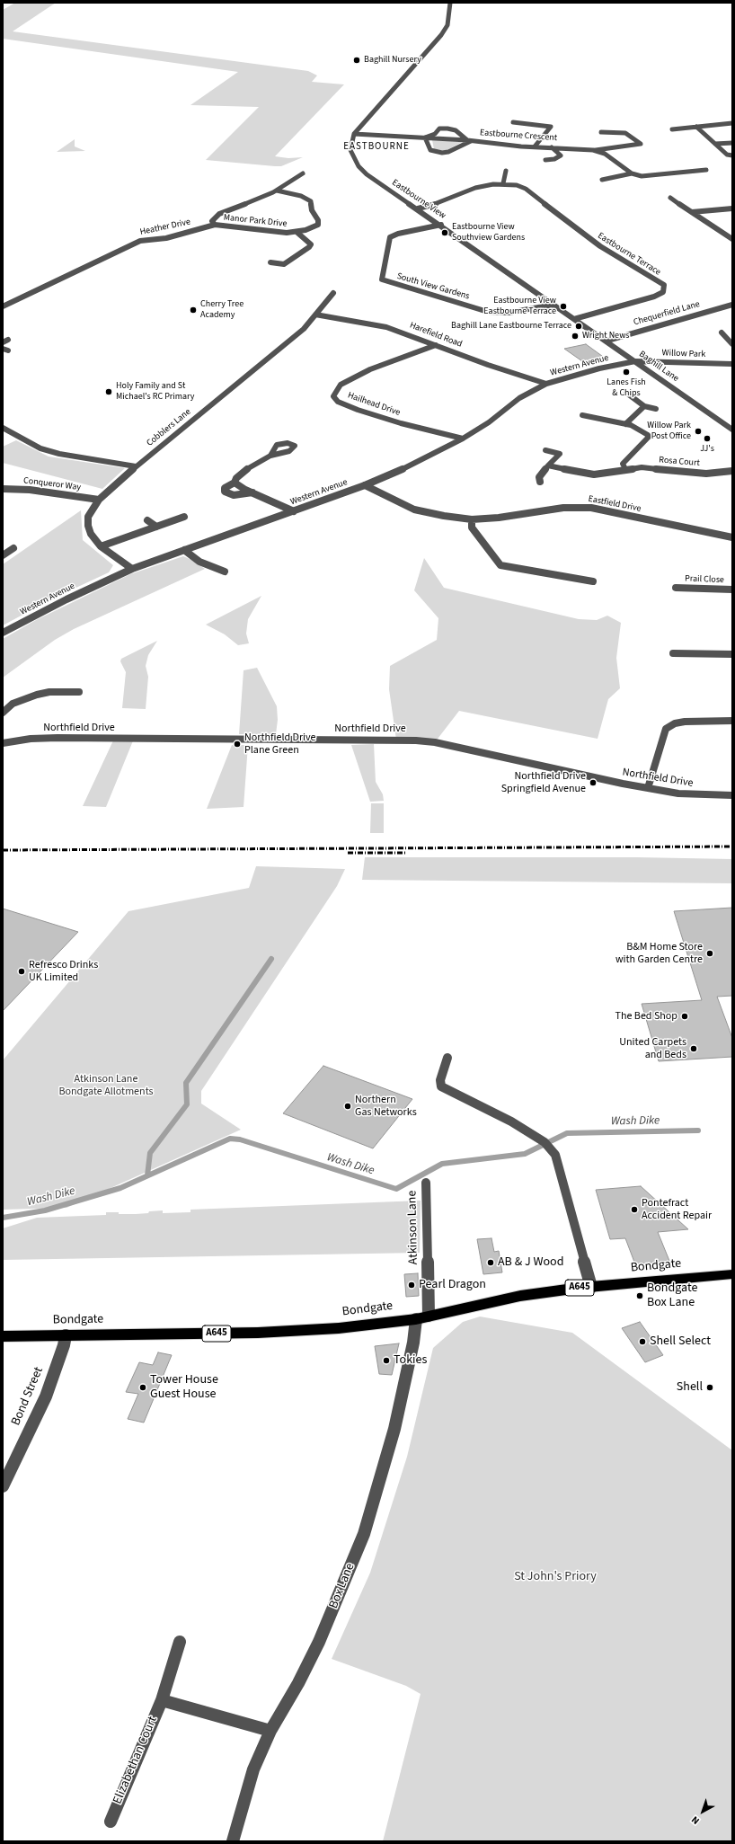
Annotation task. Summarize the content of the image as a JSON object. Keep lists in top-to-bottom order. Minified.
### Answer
{"streets":{"highway":["Bondgate","A645"],"street":["Eastbourne Crescent","Eastbourne View","Manor Park Drive","Heather Drive","Eastbourne Terrace","South View Gardens","Chequerfield Lane","Harefield Road","Willow Park","Western Avenue","Baghill Lane","Hailhead Drive","Cobblers Lane","Rosa Court","Conqueror Way","Eastfield Drive","Prail Close","Northfield Drive","Atkinson Lane","Bond Street","Box Lane","Elizabethan Court"]},"crossings":[["Eastbourne Crescent","Eastbourne View"],["Eastbourne View","Eastbourne Terrace"],["Eastbourne View","South View Gardens"],["Eastbourne View","Baghill Lane"],["Manor Park Drive","Heather Drive"],["Eastbourne Terrace","Baghill Lane"],["Chequerfield Lane","Baghill Lane"],["Harefield Road","Western Avenue"],["Harefield Road","Hailhead Drive"],["Harefield Road","Cobblers Lane"],["Willow Park","Western Avenue"],["Willow Park","Baghill Lane"],["Western Avenue","Baghill Lane"],["Western Avenue","Hailhead Drive"],["Western Avenue","Cobblers Lane"],["Western Avenue","Eastfield Drive"],["Cobblers Lane","Conqueror Way"],["Atkinson Lane","Bondgate"],["Atkinson Lane","Box Lane"],["Bondgate","Bond Street"],["Bondgate","Box Lane"]],"districts":["EASTBOURNE"],"water":["Wash Dike"],"parks":["Atkinson Lane Bondgate Allotments","St John's Priory"],"places":["Baghill Nursery","Eastbourne View Southview Gardens","Eastbourne View Eastbourne Terrace","Cherry Tree Academy","Baghill Lane Eastbourne Terrace","Wright News","Lanes Fish & Chips","Holy Family and St Michael's RC Primary","Willow Park Post Office","JJ's","Northfield Drive Plane Green","Northfield Drive Springfield Avenue","B&M Home Store with Garden Centre","Refresco Drinks UK Limited","The Bed Shop","United Carpets and Beds","Northern Gas Networks","Pontefract Accident Repair","AB & J Wood","Pearl Dragon","Bondgate Box Lane","Shell Select","Tokies","Tower House Guest House","Shell"],"north":"bottom left"}
